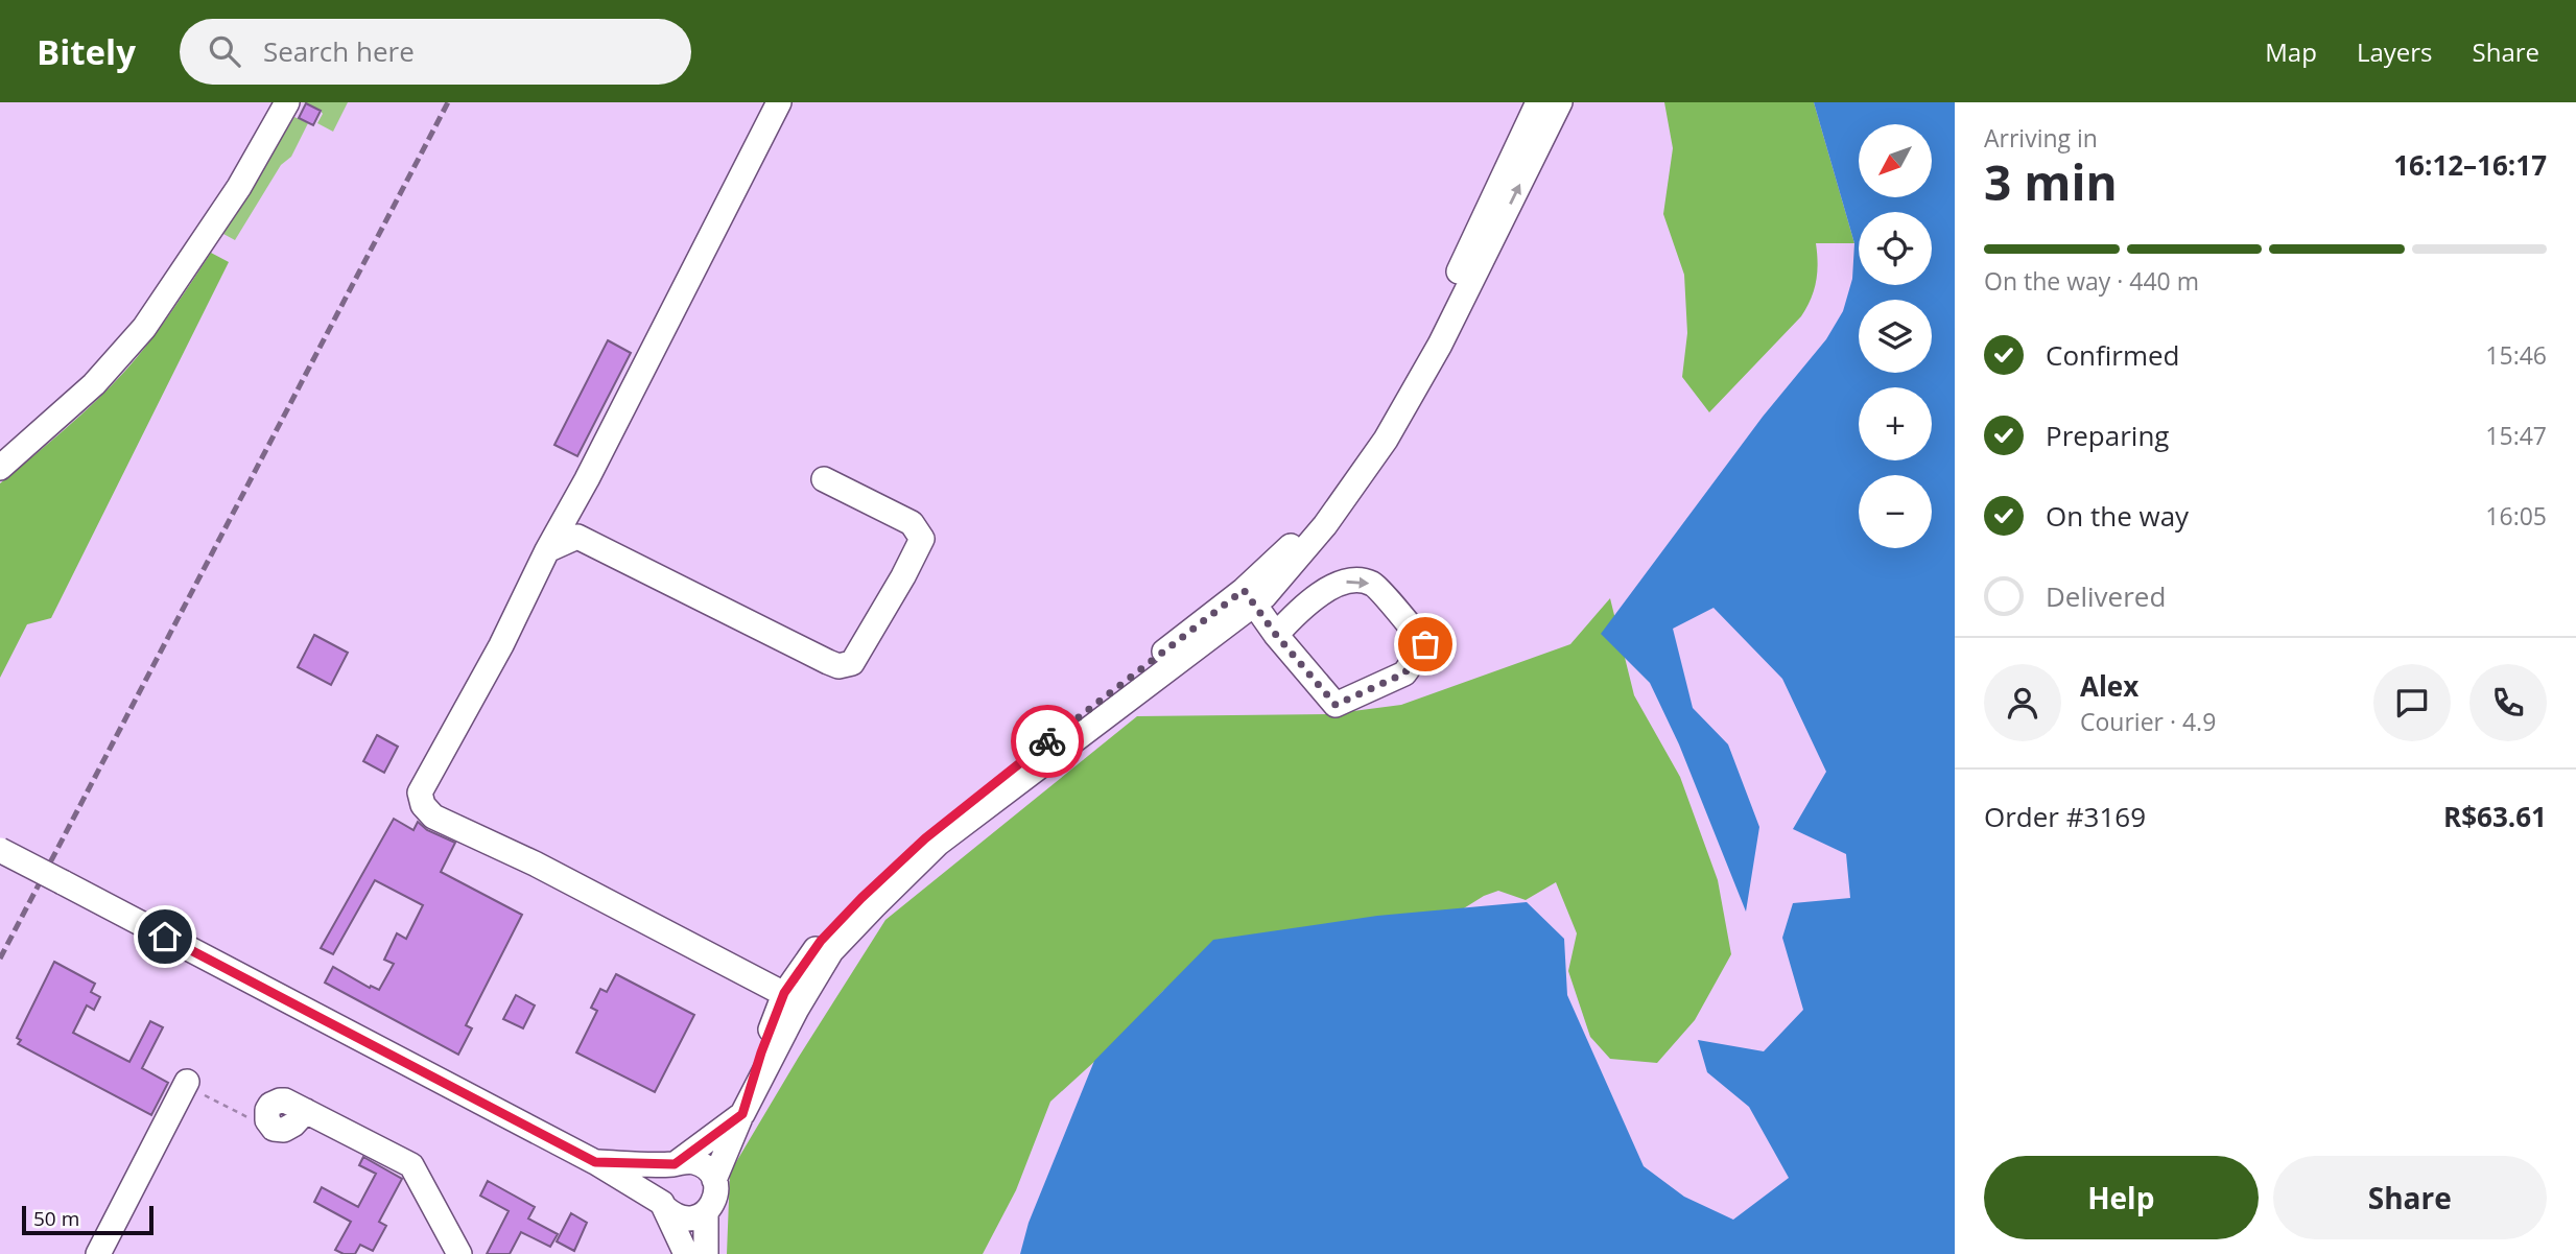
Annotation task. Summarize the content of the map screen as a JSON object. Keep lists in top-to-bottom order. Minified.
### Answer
{"scale_bar":"50 m","north":"bottom left","page":{"header":"Bitely","search":"Search here","nav":["Map","Layers","Share"],"heading":["3 min","Arriving in","16:12–16:17"],"panel":["Alex","Courier · 4.9","Order #3169","R$63.61"],"map_buttons":["+","−"],"bar":"On the way · 440 m","list":[["Confirmed","15:46"],["Preparing","15:47"],["On the way","16:05"],"Delivered"],"buttons":["Help","Share"],"scale":"50 m"}}
